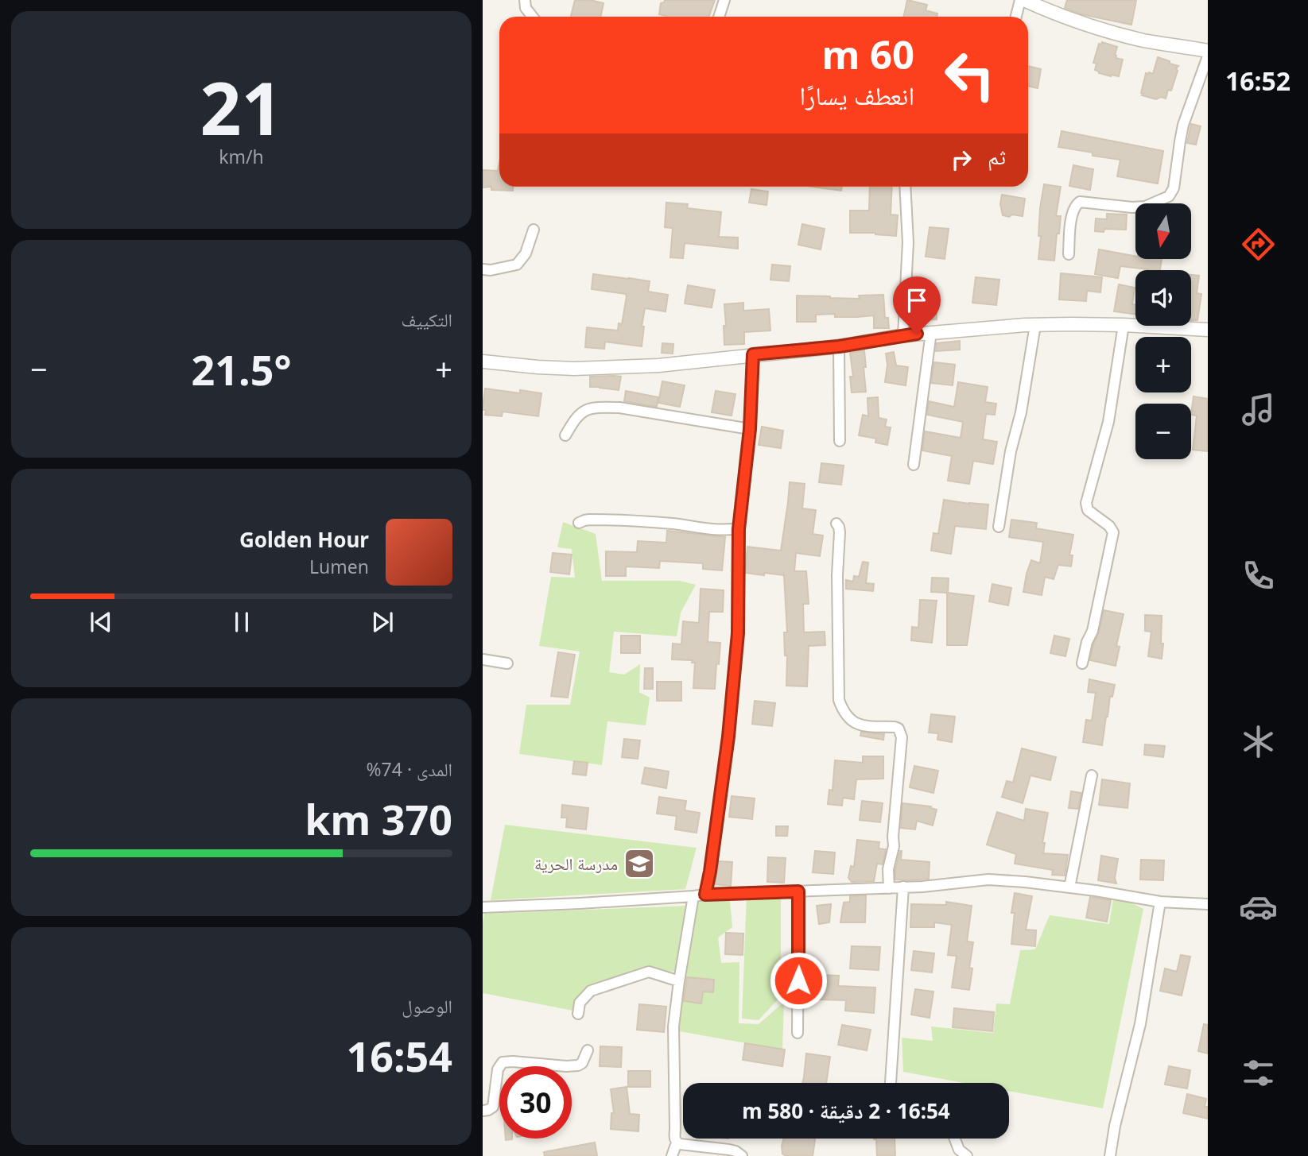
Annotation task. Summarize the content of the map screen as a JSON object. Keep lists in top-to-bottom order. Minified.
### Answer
{"places":{"school or university":["مدرسة الحرية"]},"north":"bottom","page":{"tabs":"16:52","tile":[["21","km/h"],"التكييف",["المدى · 74%","370 km"],["الوصول","16:54"]],"turn":["60 m","انعطف يسارًا"],"then":"ثم","map_buttons":["+","−"],"heat":["−","21.5°","+"],"song":["Golden Hour","Lumen"],"limit":"30","trip":"16:54 · 2 دقيقة · 580 m"}}
